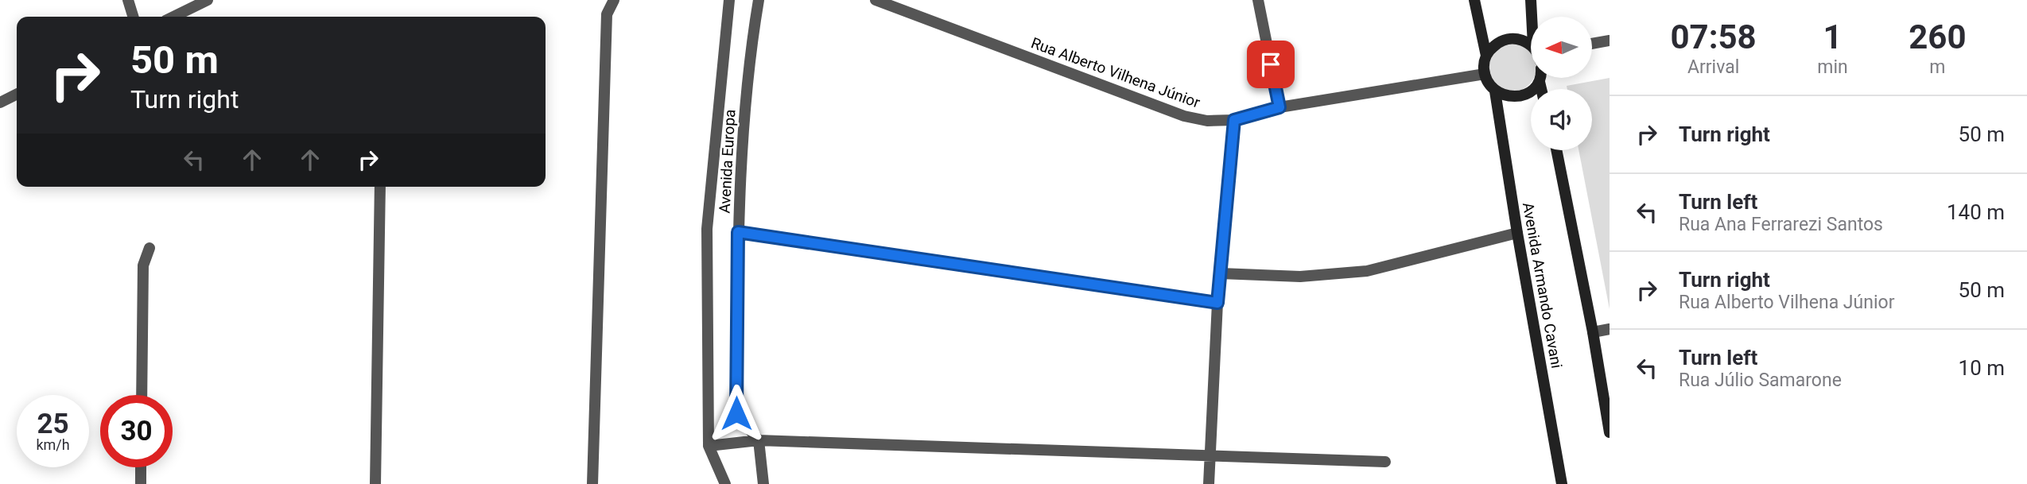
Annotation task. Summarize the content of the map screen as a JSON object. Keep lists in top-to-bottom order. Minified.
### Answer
{"streets":{"main road":["Avenida Armando Cavani"],"street":["Rua Alberto Vilhena Júnior","Avenida Europa"]},"crossings":[["Rua Alberto Vilhena Júnior","Avenida Armando Cavani"]],"north":"left","page":{"eta":["07:58","Arrival","1","min","260","m"],"turn":["50 m","Turn right"],"list":[{"name":"Turn right","value":"50 m"},{"name":"Turn left","note":"Rua Ana Ferrarezi Santos","value":"140 m"},{"name":"Turn right","note":"Rua Alberto Vilhena Júnior","value":"50 m"},{"name":"Turn left","note":"Rua Júlio Samarone","value":"10 m"}],"speed":"25 km/h","limit":"30"}}
